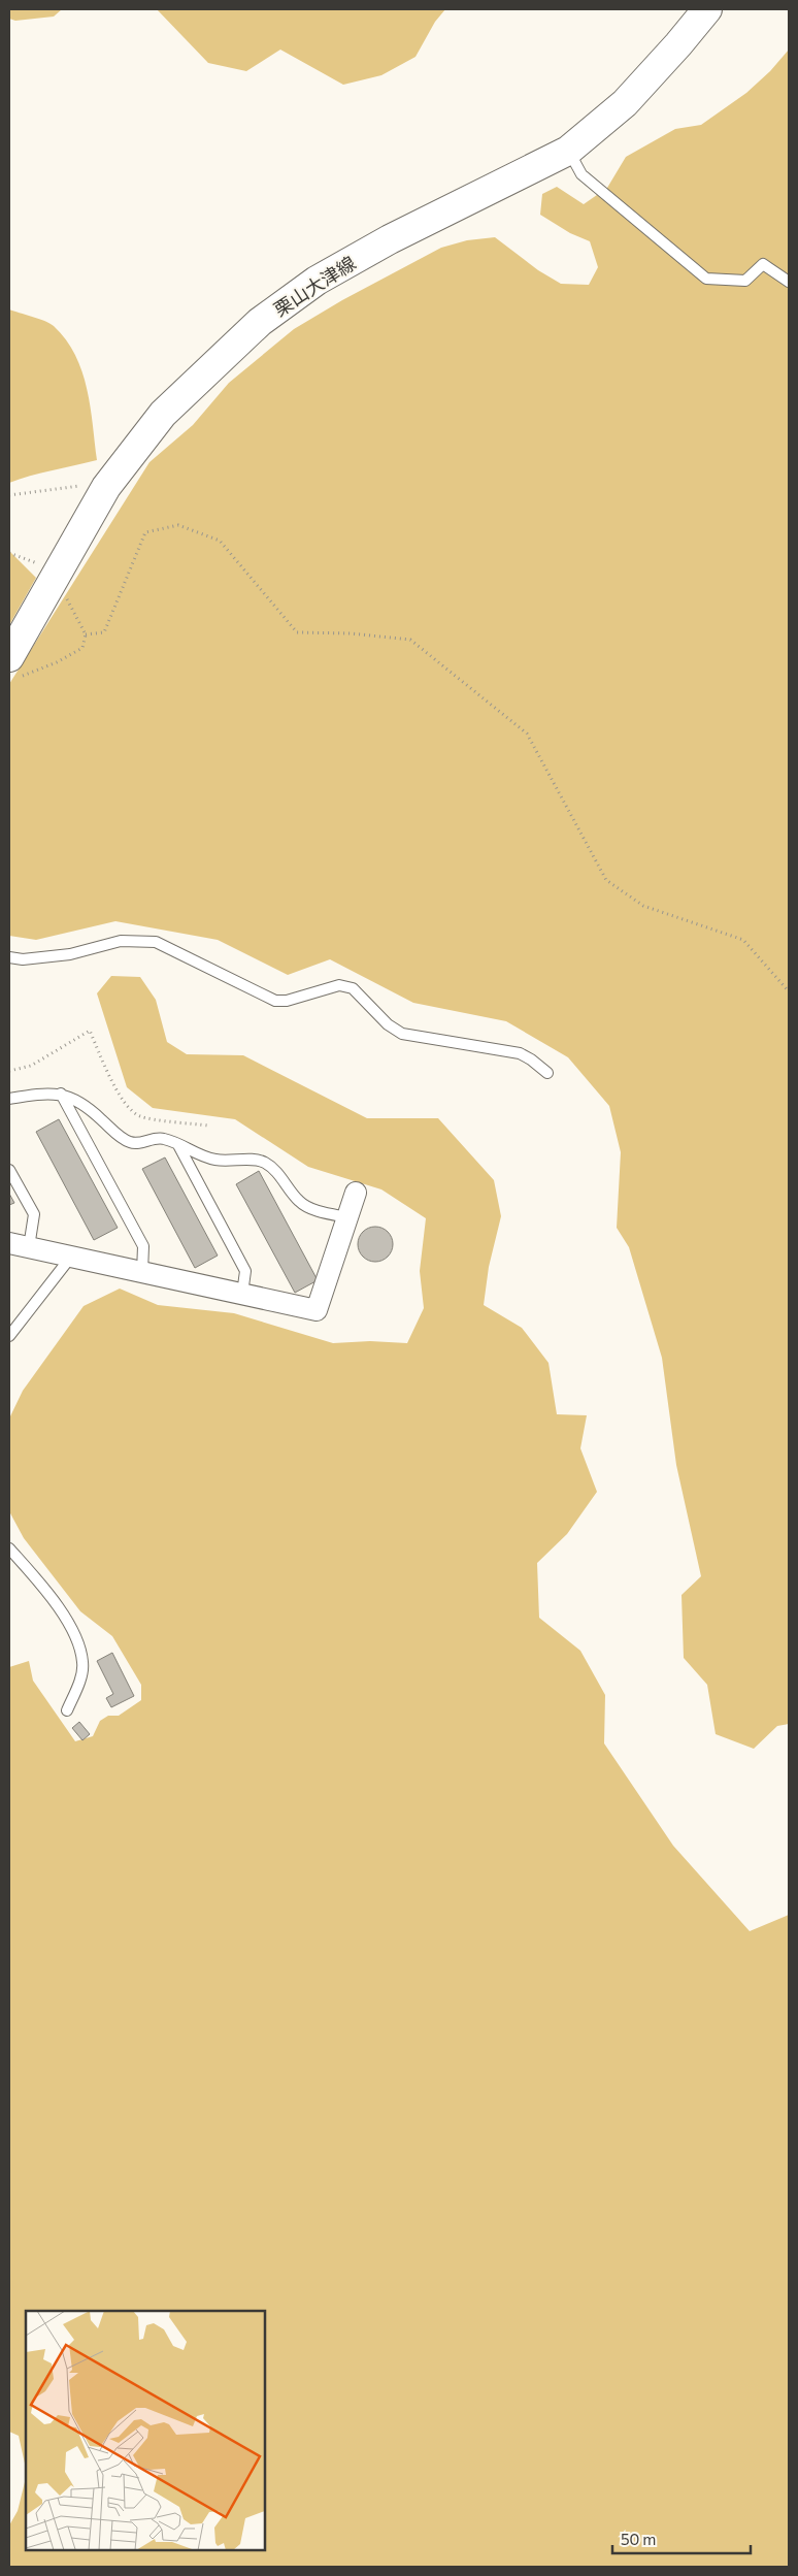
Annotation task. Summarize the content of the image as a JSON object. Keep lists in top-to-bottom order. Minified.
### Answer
{"streets":{"main road":["栗山大津線"]},"scale_bar":"50 m"}
